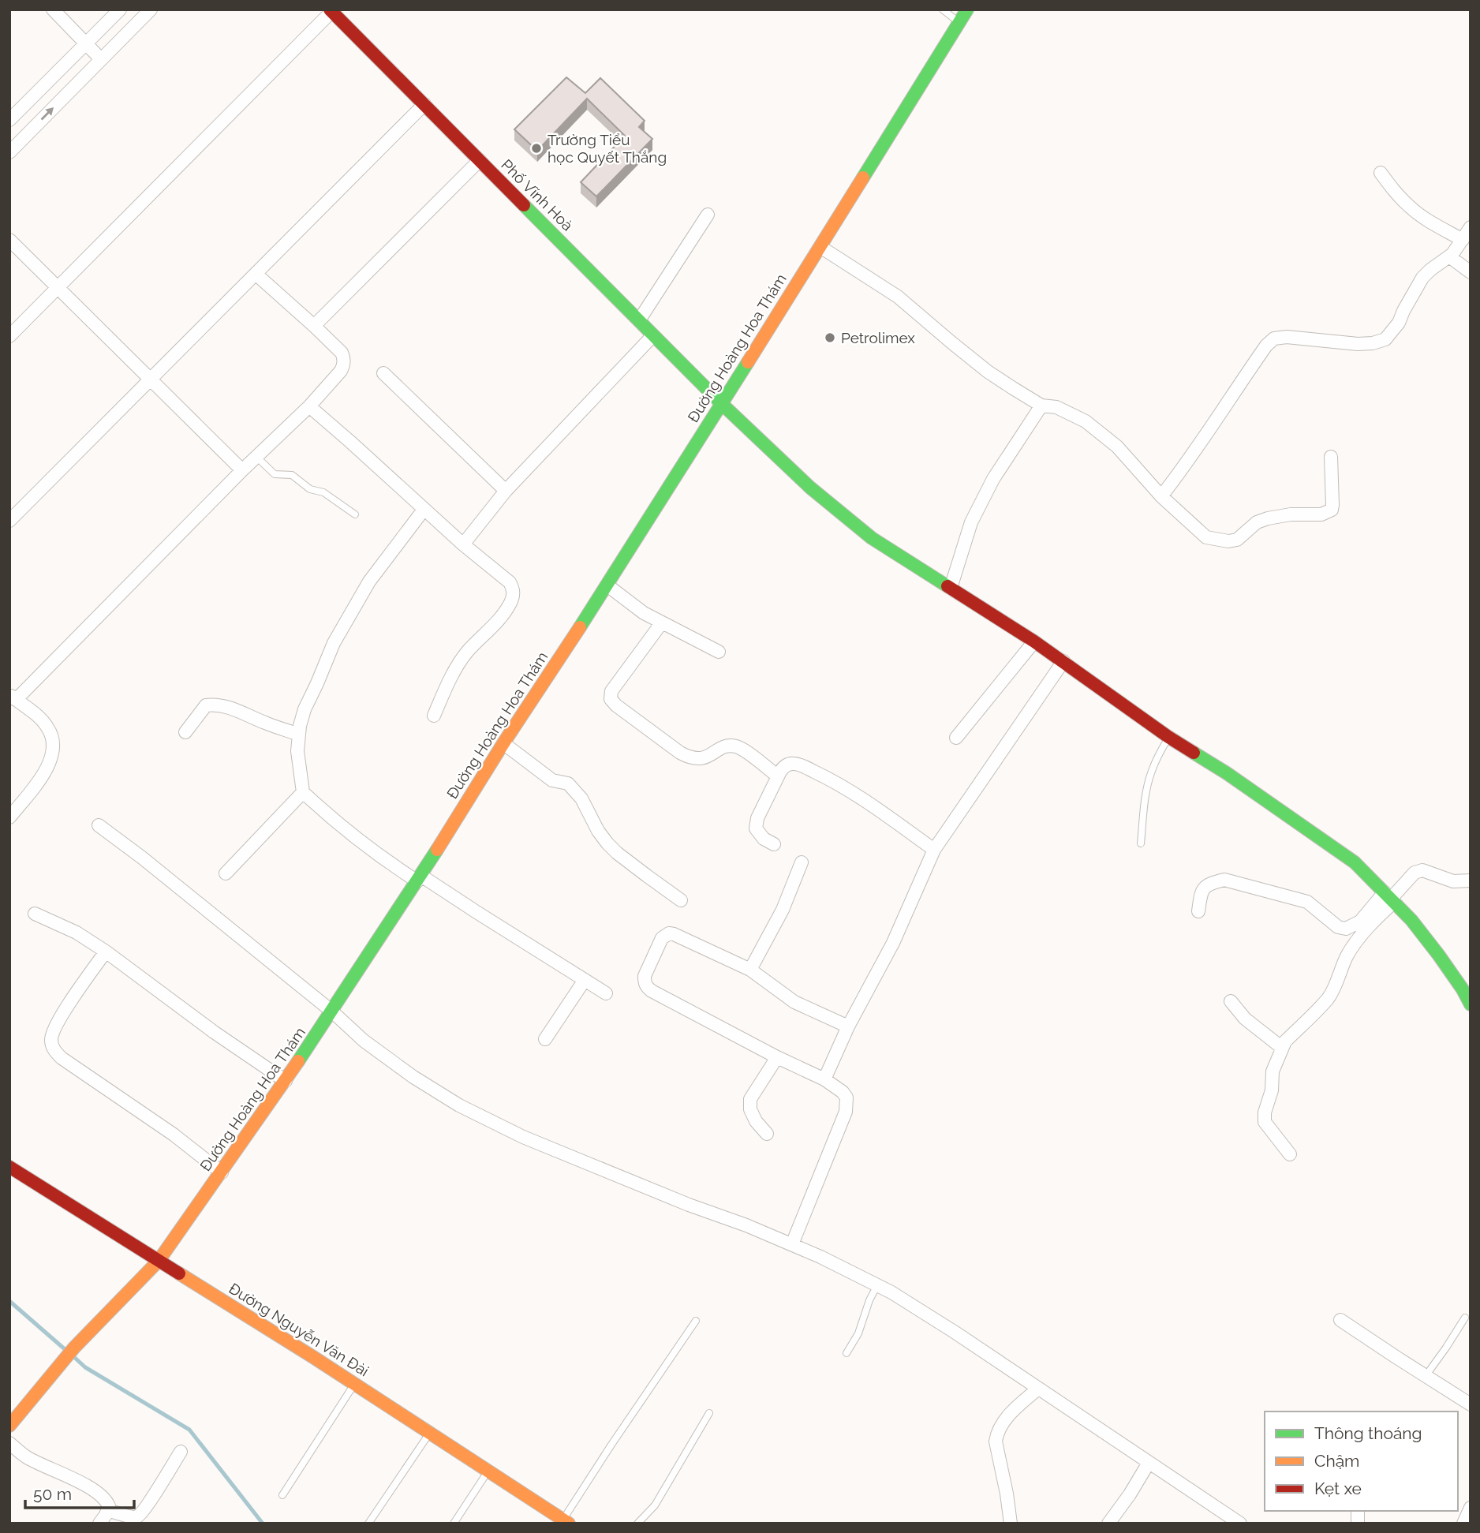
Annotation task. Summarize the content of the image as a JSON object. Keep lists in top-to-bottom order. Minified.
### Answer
{"streets":{"street":["Phố Vĩnh Hoà","Đường Hoàng Hoa Thám","Đường Nguyễn Văn Đài"]},"crossings":[["Phố Vĩnh Hoà","Đường Hoàng Hoa Thám"],["Đường Hoàng Hoa Thám","Đường Nguyễn Văn Đài"]],"places":["Trường Tiểu học Quyết Thắng","Petrolimex"],"legend":["Thông thoáng","Chậm","Kẹt xe"],"scale_bar":"50 m"}
